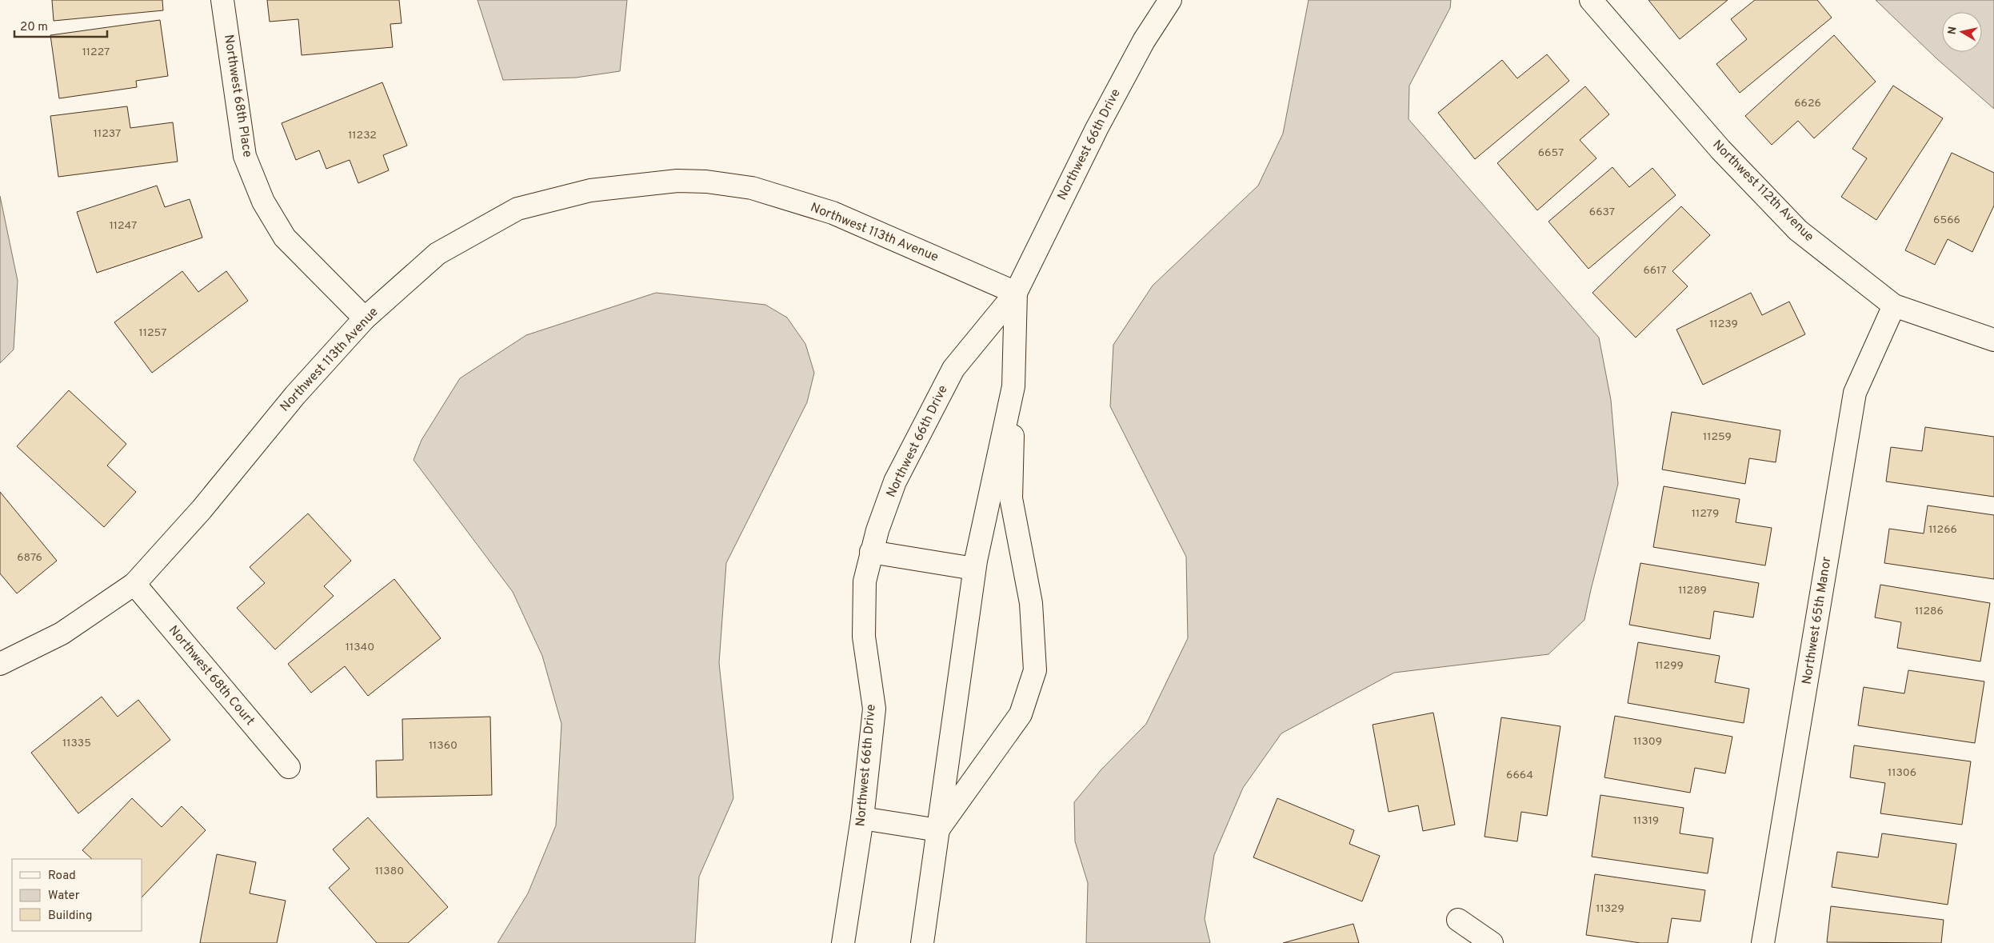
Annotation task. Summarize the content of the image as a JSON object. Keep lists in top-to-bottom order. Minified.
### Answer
{"streets":{"street":["Northwest 68th Place","Northwest 66th Drive","Northwest 112th Avenue","Northwest 113th Avenue","Northwest 65th Manor","Northwest 68th Court"]},"crossings":[["Northwest 68th Place","Northwest 113th Avenue"],["Northwest 66th Drive","Northwest 113th Avenue"],["Northwest 112th Avenue","Northwest 65th Manor"],["Northwest 113th Avenue","Northwest 68th Court"]],"house_numbers":["11227","6626","11237","11232","6657","6637","6566","11247","6617","11239","11257","11259","11279","11266","6876","11289","11286","11340","11299","11309","11335","11360","11306","6664","11319","11380","11329"],"legend":["Road","Water","Building"],"scale_bar":"20 m","north":"left"}
